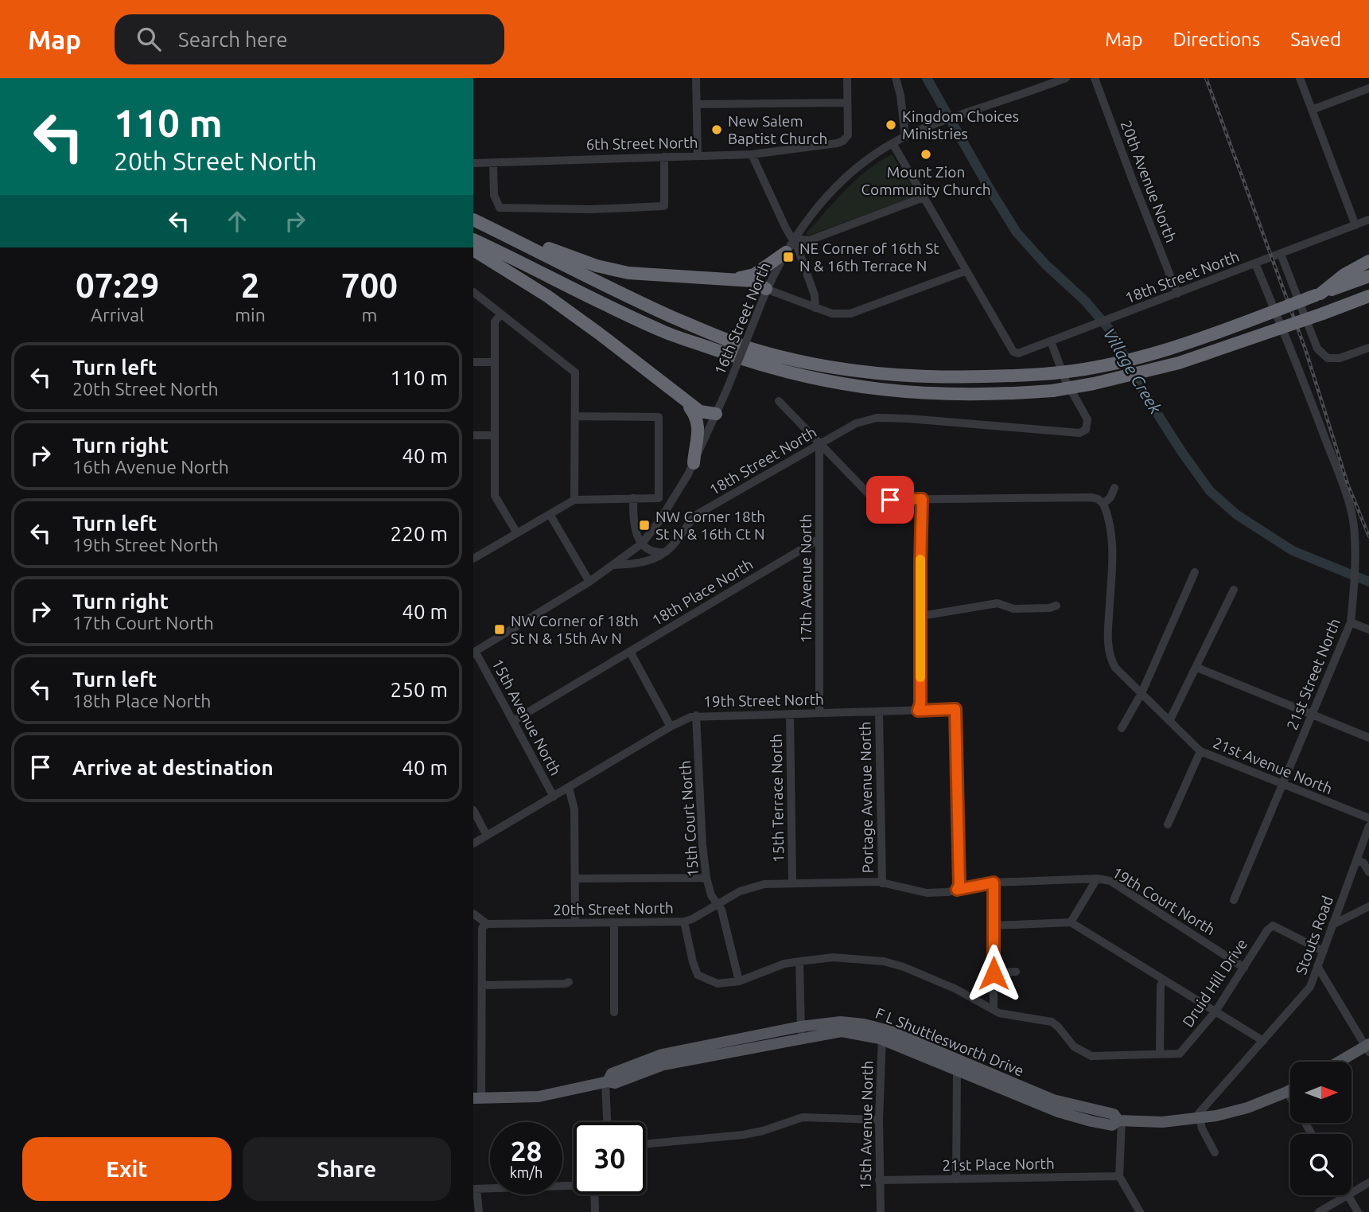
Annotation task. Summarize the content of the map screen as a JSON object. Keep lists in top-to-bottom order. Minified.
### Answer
{"streets":{"main road":["F L Shuttlesworth Drive"],"street":["6th Street North","20th Avenue North","18th Street North","16th Street North","17th Avenue North","18th Place North","21st Street North","19th Street North","15th Avenue North","21st Avenue North","Portage Avenue North","15th Terrace North","15th Court North","19th Court North","20th Street North","Stouts Road","Druid Hill Drive","21st Place North"]},"crossings":[["20th Avenue North","18th Street North"],["18th Street North","16th Street North"],["18th Street North","17th Avenue North"],["18th Street North","21st Street North"],["18th Street North","15th Avenue North"],["17th Avenue North","18th Place North"],["17th Avenue North","19th Street North"],["18th Place North","15th Avenue North"],["21st Street North","21st Avenue North"],["19th Street North","15th Avenue North"],["19th Street North","Portage Avenue North"],["19th Street North","15th Terrace North"],["19th Street North","15th Court North"],["19th Street North","20th Street North"],["15th Avenue North","20th Street North"],["15th Avenue North","F L Shuttlesworth Drive"],["15th Avenue North","21st Place North"],["Portage Avenue North","20th Street North"],["15th Terrace North","20th Street North"],["15th Court North","20th Street North"],["15th Court North","Druid Hill Drive"],["19th Court North","20th Street North"],["19th Court North","Druid Hill Drive"],["20th Street North","Druid Hill Drive"],["Stouts Road","Druid Hill Drive"],["Stouts Road","F L Shuttlesworth Drive"]],"water":["Village Creek"],"places":{"other":["Kingdom Choices Ministries","New Salem Baptist Church","Mount Zion Community Church"],"transit":["NE Corner of 16th St N & 16th Terrace N","NW Corner 18th St N & 16th Ct N","NW Corner of 18th St N & 15th Av N"]},"north":"right","page":{"header":"Map","search":"Search here","nav":["Map","Directions","Saved"],"turn":["110 m","20th Street North"],"eta":["07:29","Arrival","2","min","700","m"],"list":[{"name":"Turn left","note":"20th Street North","value":"110 m"},{"name":"Turn right","note":"16th Avenue North","value":"40 m"},{"name":"Turn left","note":"19th Street North","value":"220 m"},{"name":"Turn right","note":"17th Court North","value":"40 m"},{"name":"Turn left","note":"18th Place North","value":"250 m"},{"name":"Arrive at destination","value":"40 m"}],"speed":"28 km/h","limit":"30","buttons":["Exit","Share"]}}
